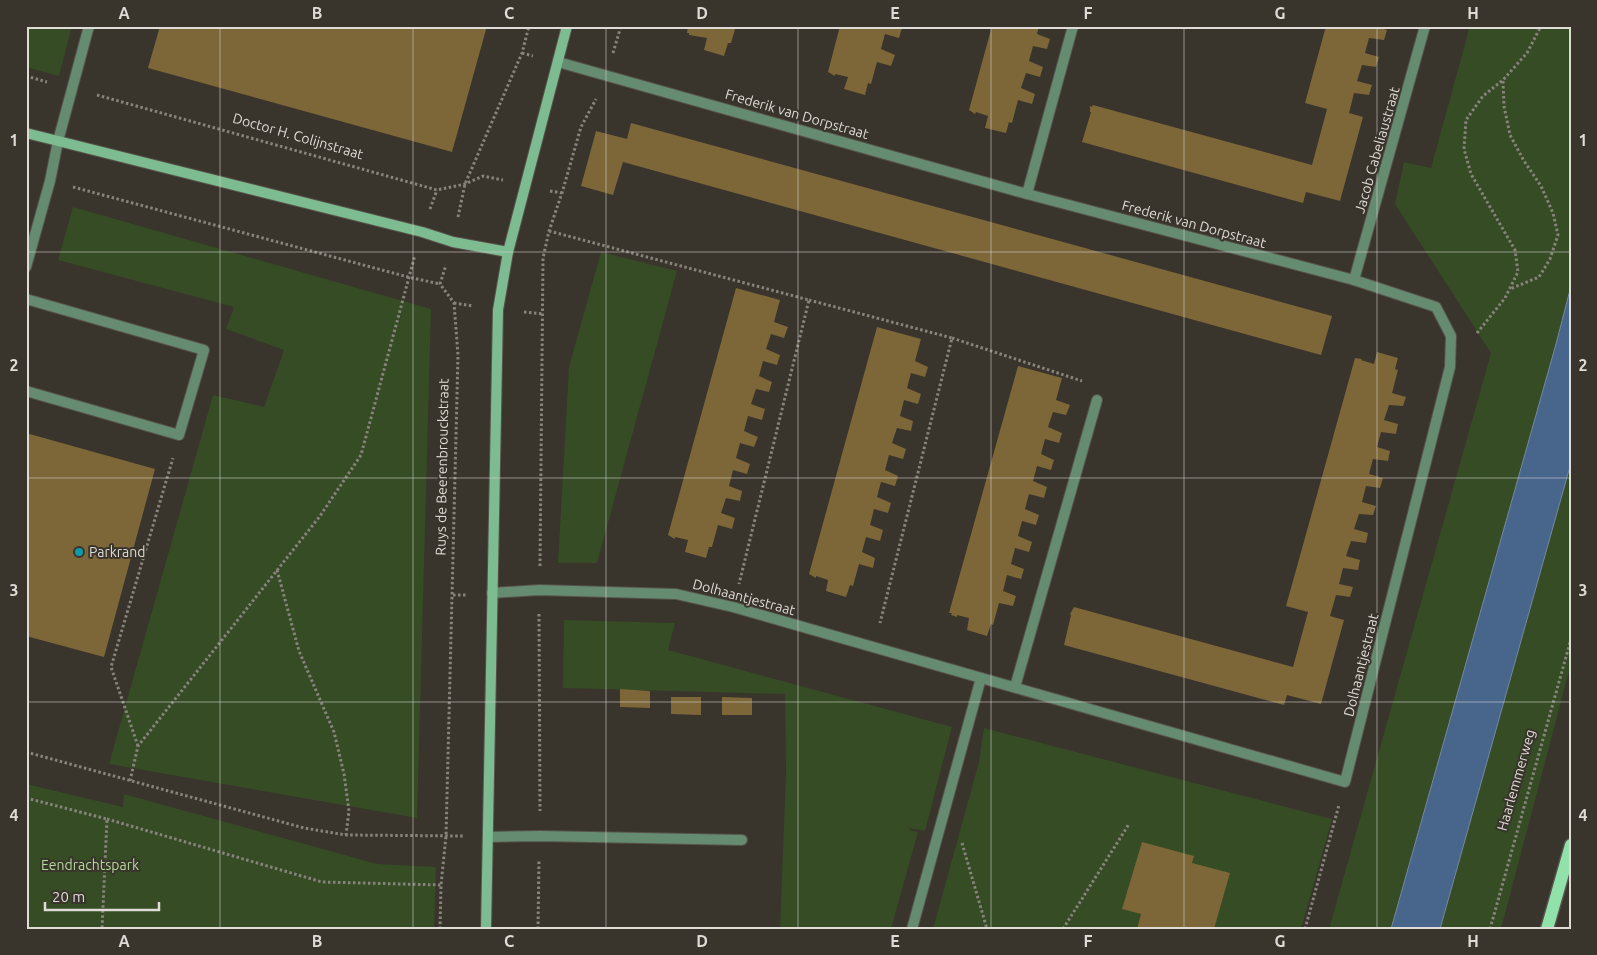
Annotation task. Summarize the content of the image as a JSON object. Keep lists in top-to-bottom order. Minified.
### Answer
{"streets":{"street":["Frederik van Dorpstraat","Jacob Cabeliaustraat","Dolhaantjestraat"],"path":["Doctor H. Colijnstraat","Ruys de Beerenbrouckstraat","Haarlemmerweg"]},"crossings":[["Frederik van Dorpstraat","Jacob Cabeliaustraat"],["Frederik van Dorpstraat","Dolhaantjestraat"],["Jacob Cabeliaustraat","Dolhaantjestraat"]],"parks":["Eendrachtspark"],"places":["Parkrand"],"scale_bar":"20 m","grid":{"columns":["A","B","C","D","E","F","G","H"],"rows":["1","2","3","4"]}}
